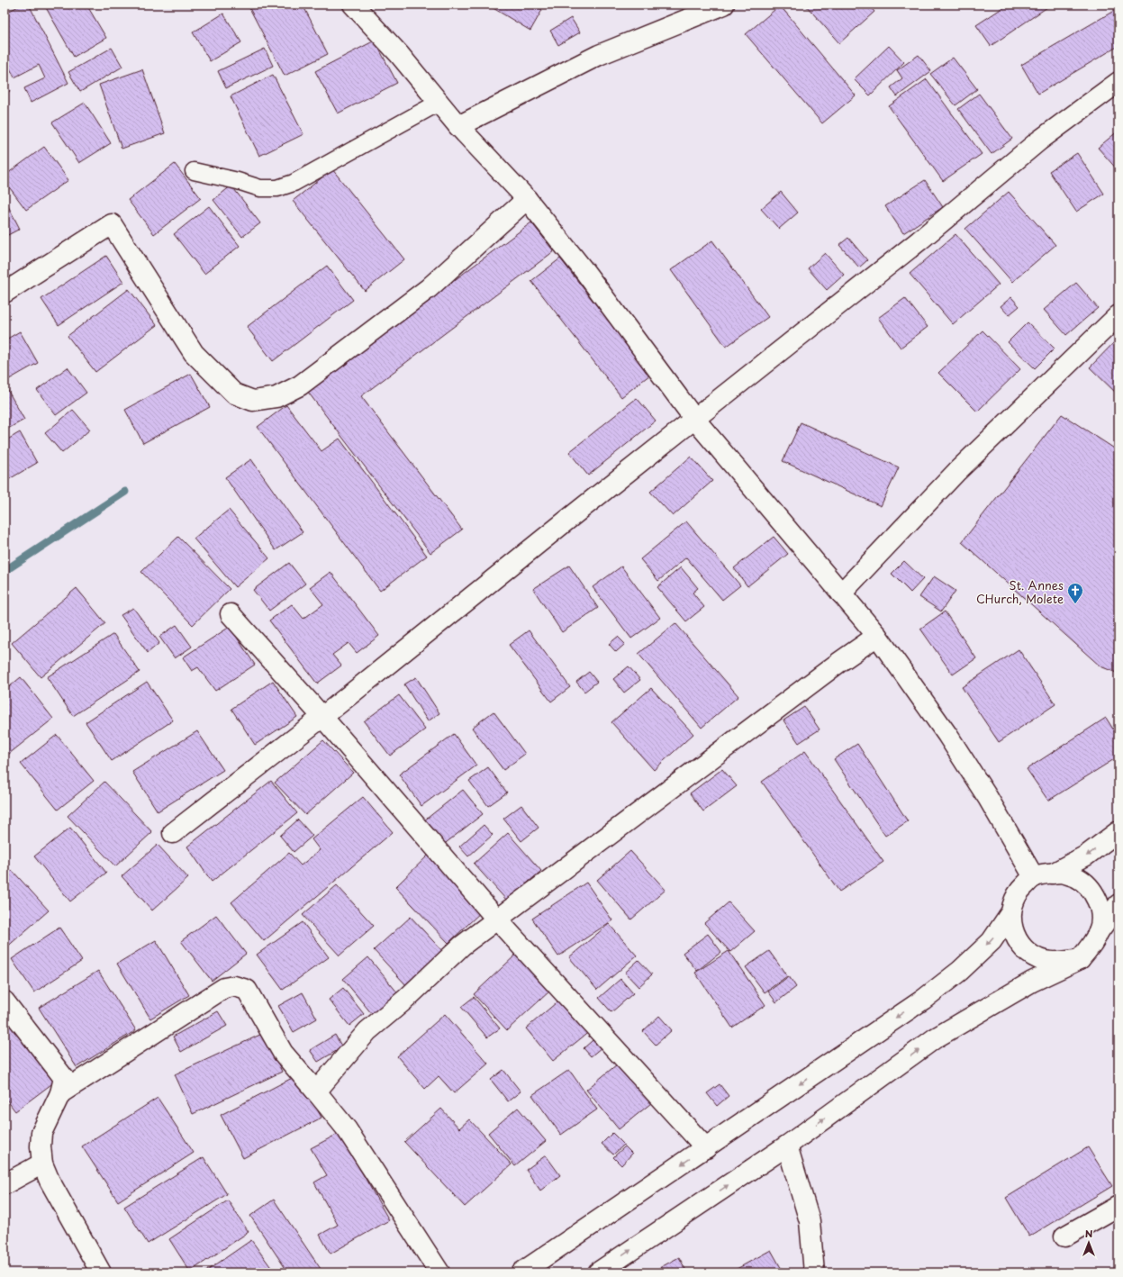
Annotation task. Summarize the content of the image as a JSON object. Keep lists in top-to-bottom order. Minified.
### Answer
{"places":{"church":["St. Annes CHurch, Molete"]},"north":"top"}
